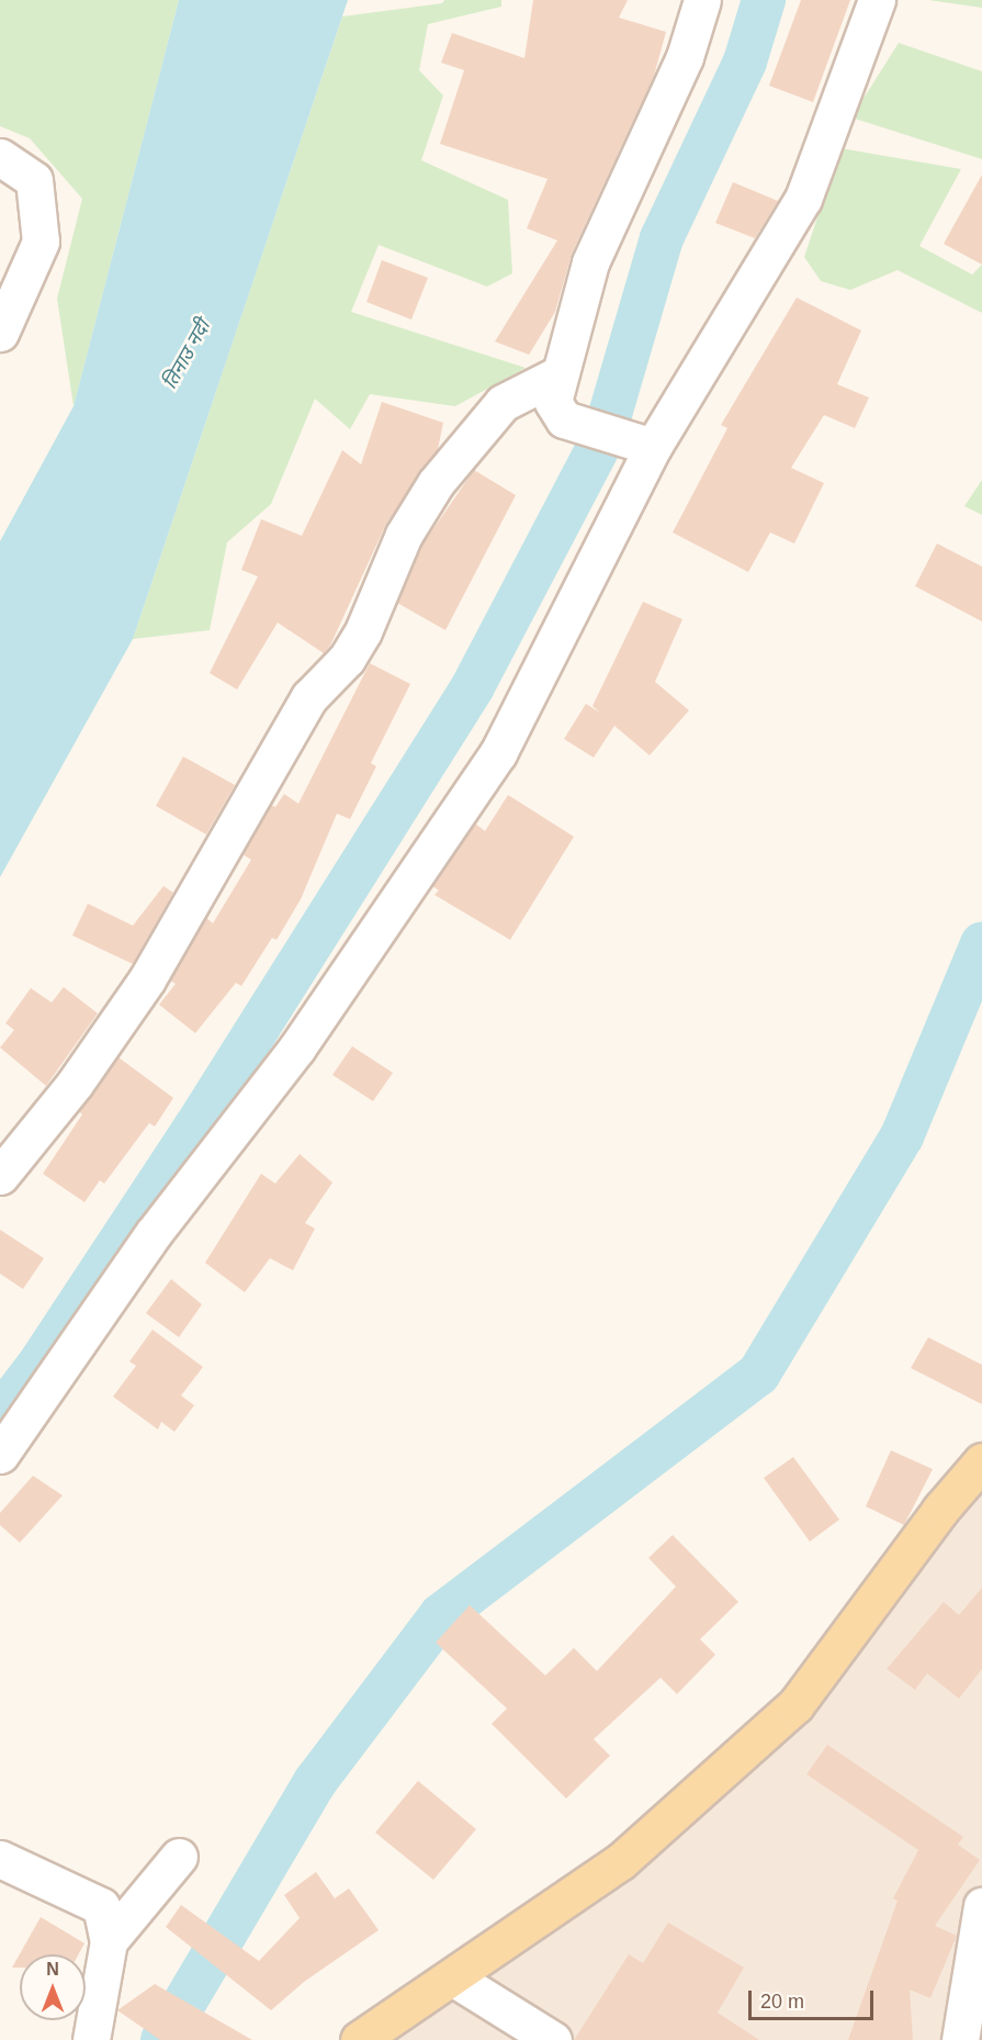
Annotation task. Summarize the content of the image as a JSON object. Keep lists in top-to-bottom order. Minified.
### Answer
{"water":["तिनाउ नदी"],"scale_bar":"20 m","north":"top"}
